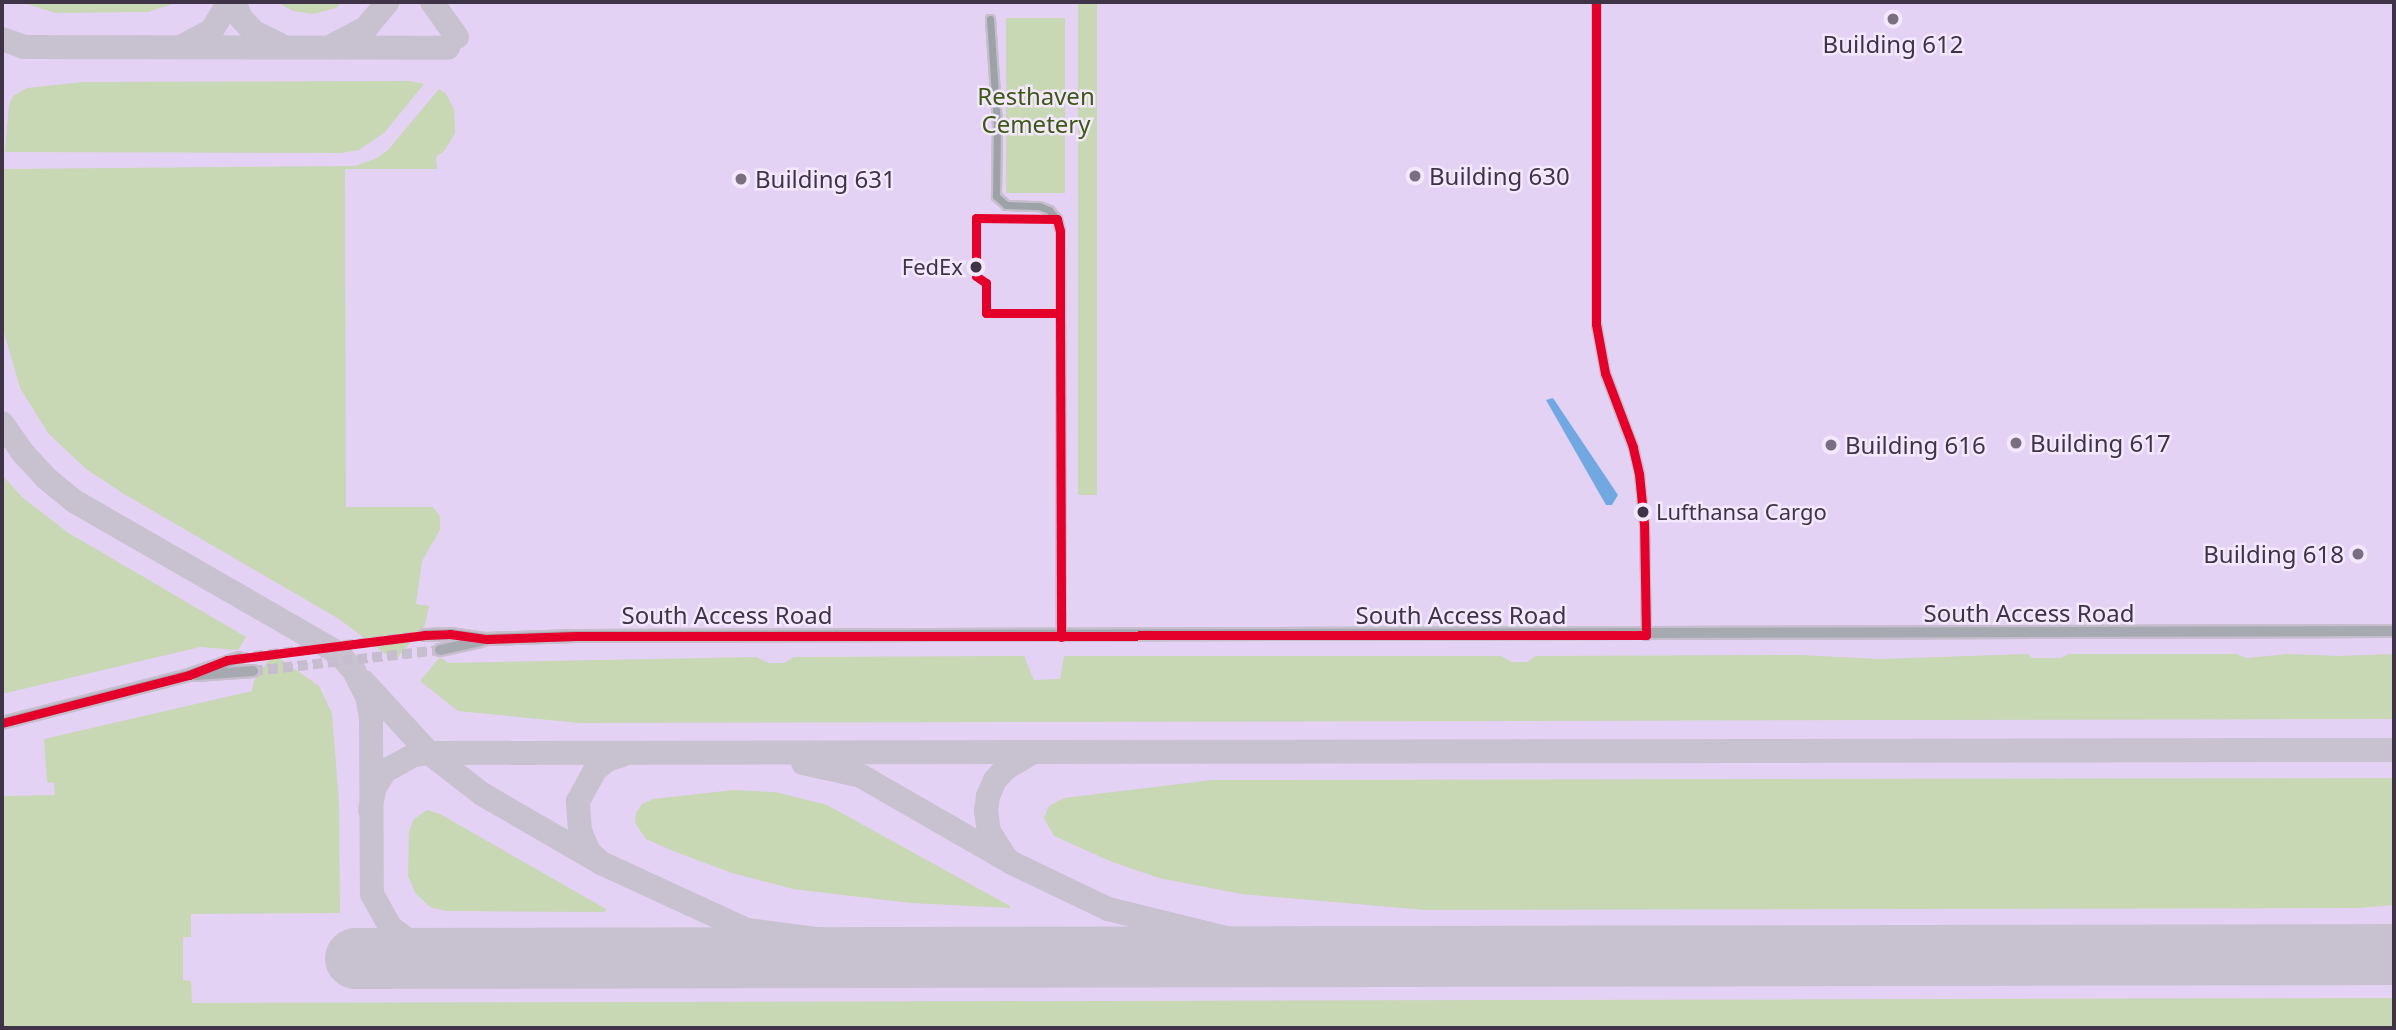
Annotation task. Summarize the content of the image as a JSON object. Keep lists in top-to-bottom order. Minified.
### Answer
{"streets":{"street":["South Access Road"]},"parks":["Resthaven Cemetery"],"places":["Building 612","Building 630","Building 631","FedEx","Building 617","Building 616","Lufthansa Cargo","Building 618"]}
